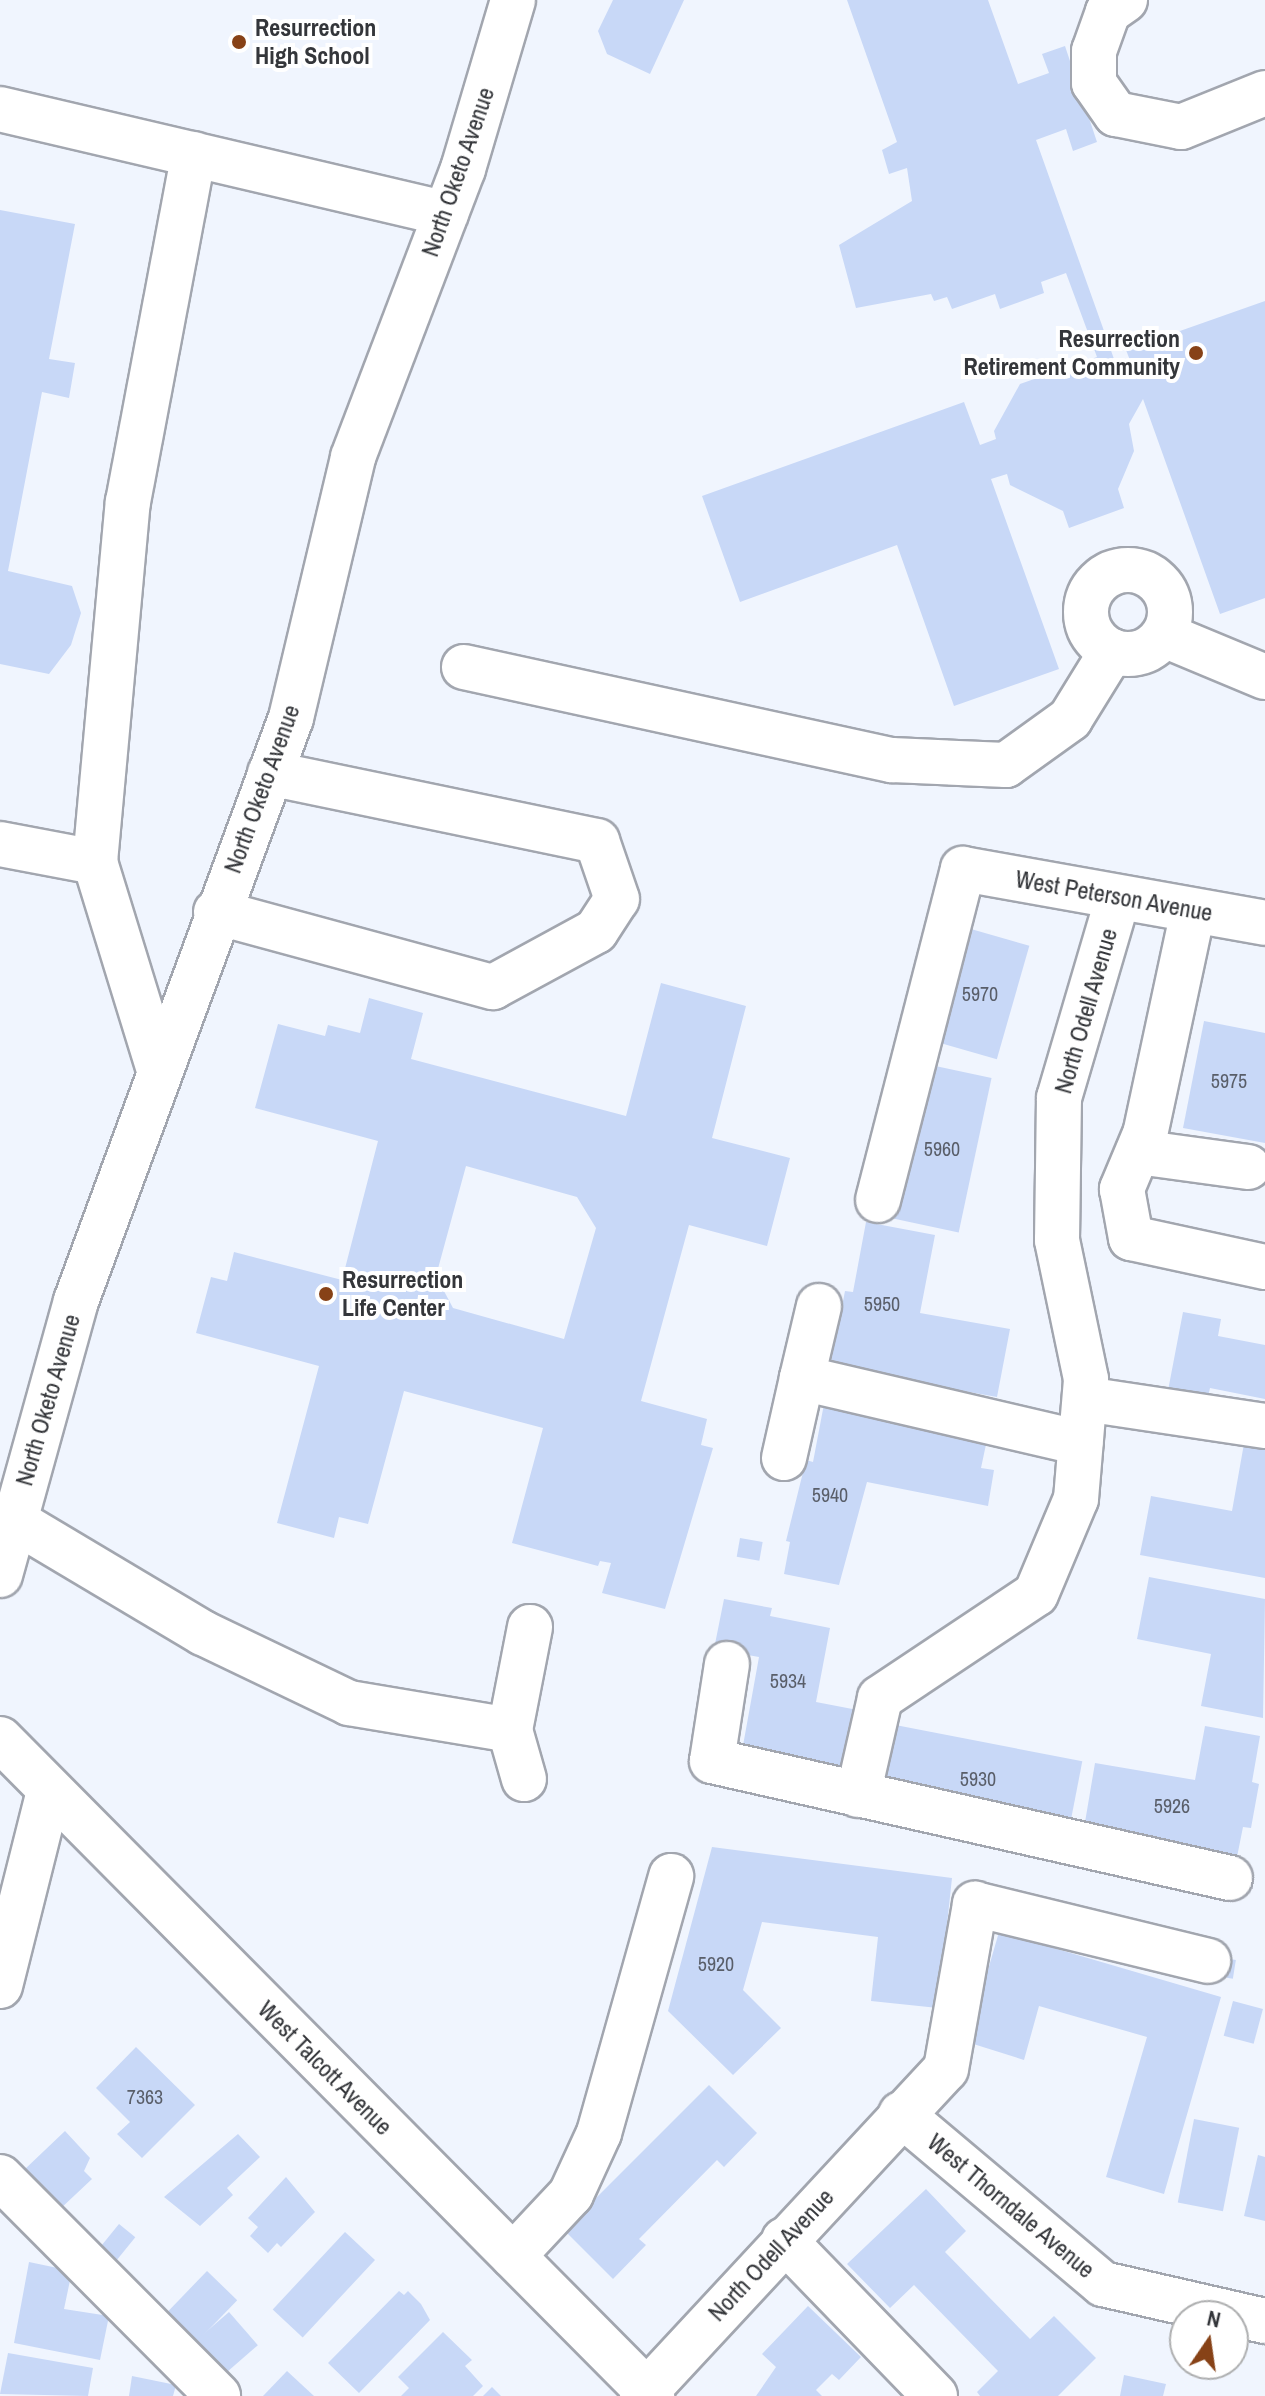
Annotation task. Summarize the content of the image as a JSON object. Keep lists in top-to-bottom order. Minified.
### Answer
{"streets":{"street":["North Oketo Avenue","West Peterson Avenue","North Odell Avenue","West Talcott Avenue","West Thorndale Avenue"]},"crossings":[["West Peterson Avenue","North Odell Avenue"],["North Odell Avenue","West Talcott Avenue"],["North Odell Avenue","West Thorndale Avenue"]],"places":["Resurrection High School","Resurrection Retirement Community","Resurrection Life Center"],"house_numbers":["5970","5975","5960","5950","5940","5934","5930","5926","5920","7363"],"north":"top"}
